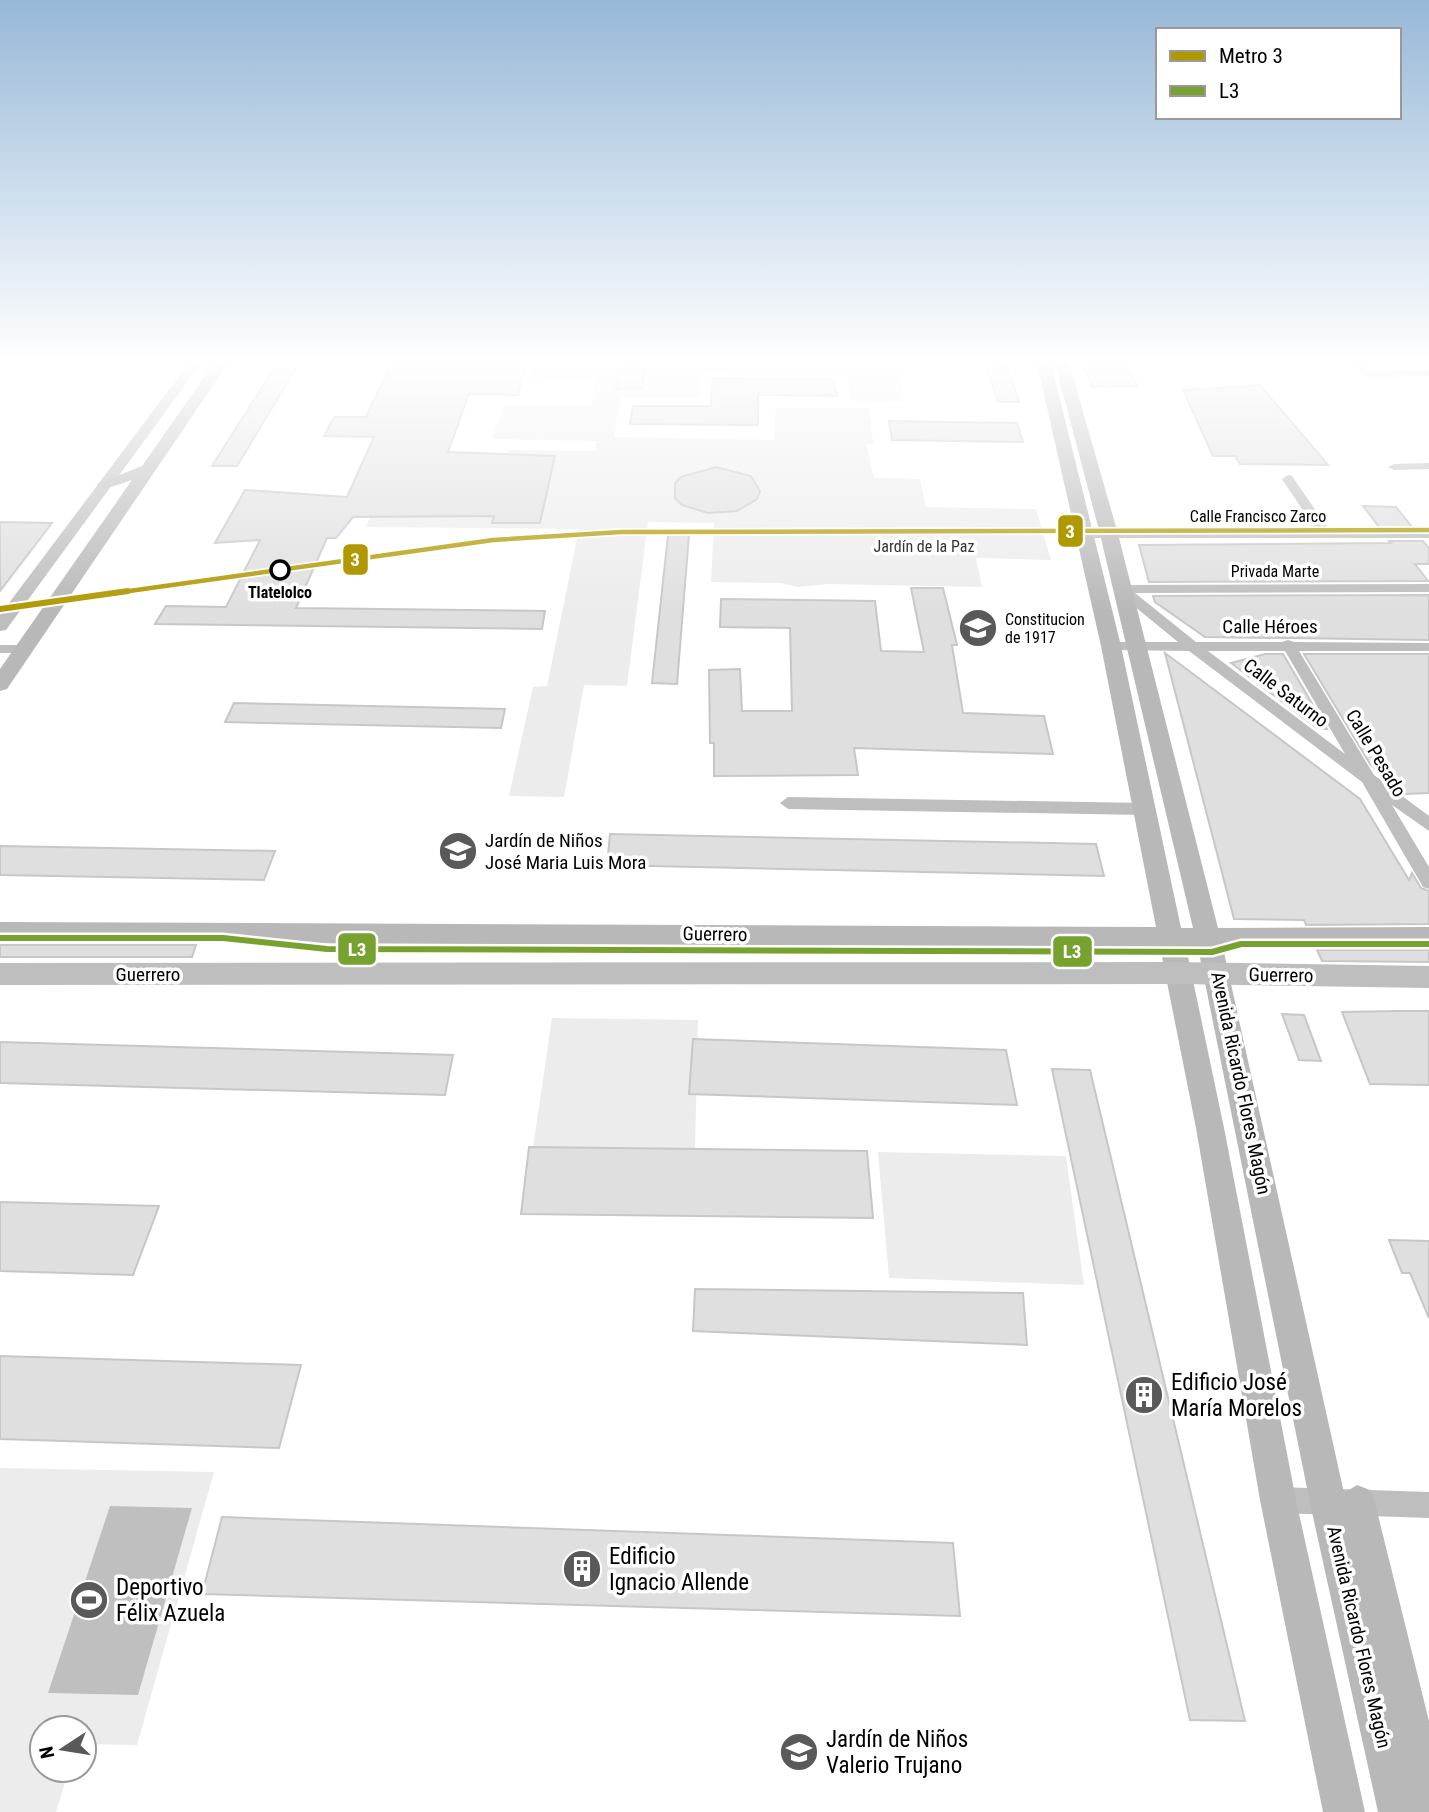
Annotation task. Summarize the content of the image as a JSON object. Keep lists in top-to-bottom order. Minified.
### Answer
{"streets":{"main road":["Guerrero","Avenida Ricardo Flores Magón"],"street":["Calle Francisco Zarco","Privada Marte","Calle Héroes","Calle Saturno","Calle Pesado"]},"crossings":[["Calle Francisco Zarco","Avenida Ricardo Flores Magón"],["Privada Marte","Calle Saturno"],["Privada Marte","Avenida Ricardo Flores Magón"],["Calle Héroes","Calle Saturno"],["Calle Héroes","Calle Pesado"],["Calle Héroes","Avenida Ricardo Flores Magón"],["Calle Saturno","Calle Pesado"],["Calle Saturno","Avenida Ricardo Flores Magón"],["Guerrero","Avenida Ricardo Flores Magón"]],"parks":["Jardín de la Paz"],"places":{"other":["Tlatelolco"],"school or university":["Constitucion de 1917","Jardín de Niños José Maria Luis Mora","Jardín de Niños Valerio Trujano"],"building":["Edificio José María Morelos","Edificio Ignacio Allende"],"sports":["Deportivo Félix Azuela"]},"lines":["metro line 3","transit line L3"],"legend":["Metro 3","L3"],"north":"left"}
